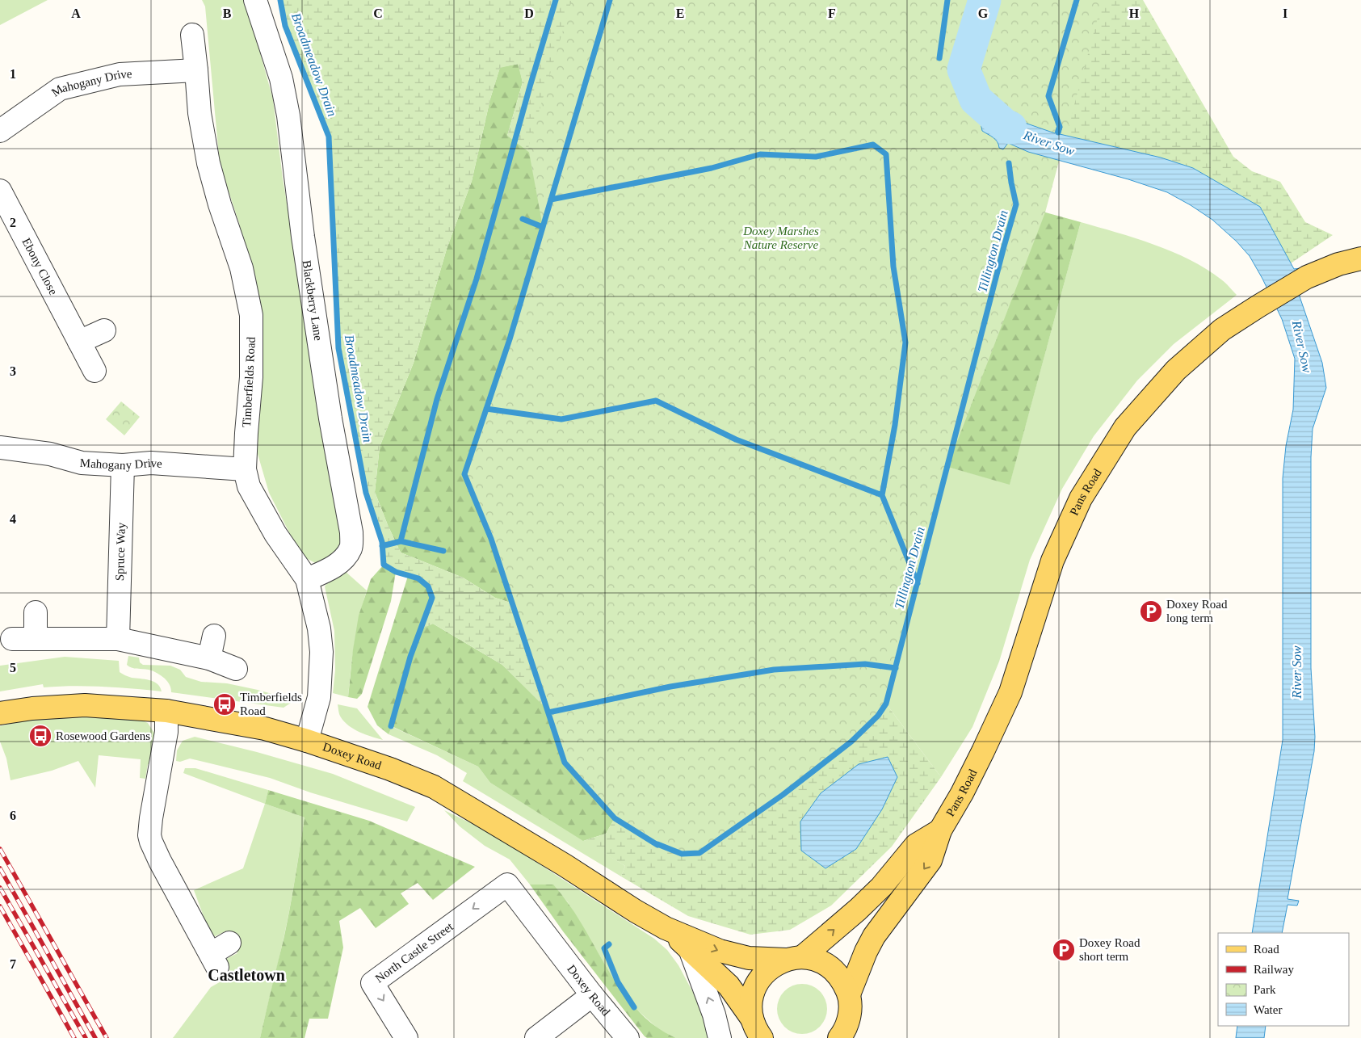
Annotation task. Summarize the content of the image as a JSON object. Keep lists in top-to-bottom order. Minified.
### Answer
{"streets":{"main road":["Pans Road","Doxey Road"],"street":["Mahogany Drive","Ebony Close","Blackberry Lane","Timberfields Road","Spruce Way","North Castle Street"]},"crossings":[["Mahogany Drive","Timberfields Road"],["Mahogany Drive","Spruce Way"],["Blackberry Lane","Timberfields Road"],["Timberfields Road","Doxey Road"],["Pans Road","Doxey Road"],["Doxey Road","North Castle Street"]],"districts":["Castletown"],"water":["Broadmeadow Drain","River Sow","Tillington Drain"],"parks":["Doxey Marshes Nature Reserve"],"places":{"parking":["Doxey Road long term","Doxey Road short term"],"bus stop":["Timberfields Road","Rosewood Gardens"]},"legend":["Road","Railway","Park","Water"],"grid":{"columns":["A","B","C","D","E","F","G","H","I"],"rows":["1","2","3","4","5","6","7"]}}
